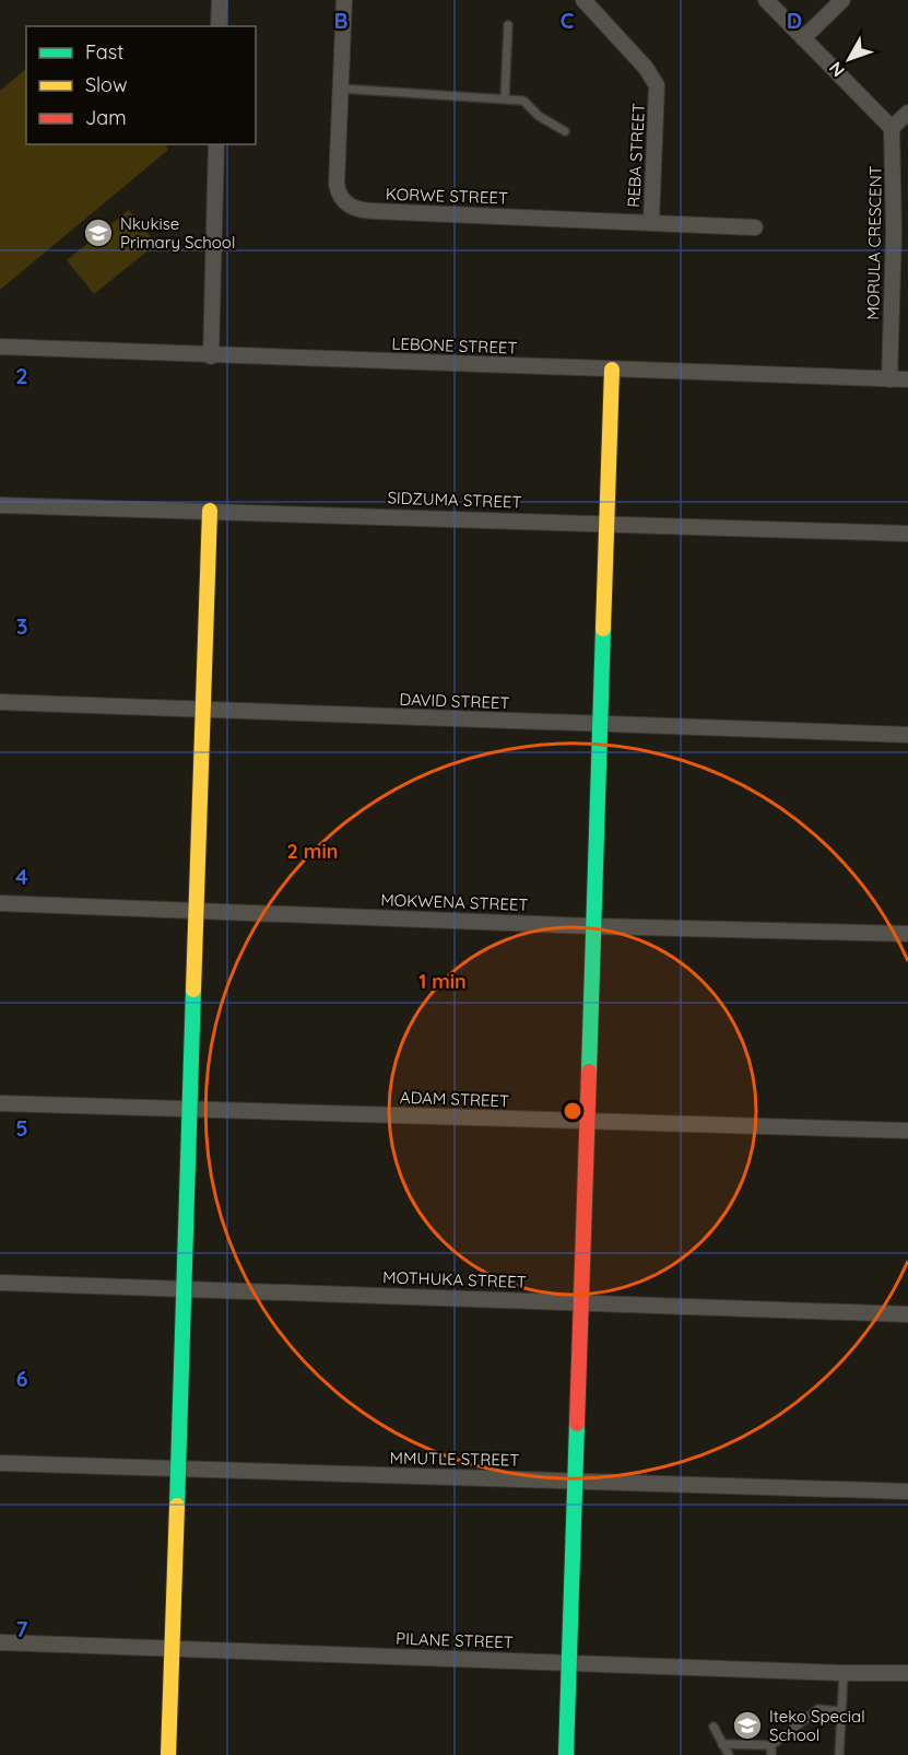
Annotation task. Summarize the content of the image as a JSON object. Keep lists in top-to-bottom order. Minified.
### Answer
{"streets":{"street":["REBA STREET","KORWE STREET","MORULA CRESCENT","LEBONE STREET","SIDZUMA STREET","DAVID STREET","MOKWENA STREET","ADAM STREET","MOTHUKA STREET","MMUTLE STREET","PILANE STREET"]},"crossings":[["REBA STREET","KORWE STREET"],["MORULA CRESCENT","LEBONE STREET"]],"places":{"school or university":["Nkukise Primary School","Iteko Special School"]},"legend":["Fast","Slow","Jam"],"north":"bottom left","grid":{"columns":["B","C","D"],"rows":["2","3","4","5","6","7"]},"rings":["2 min","1 min"]}
